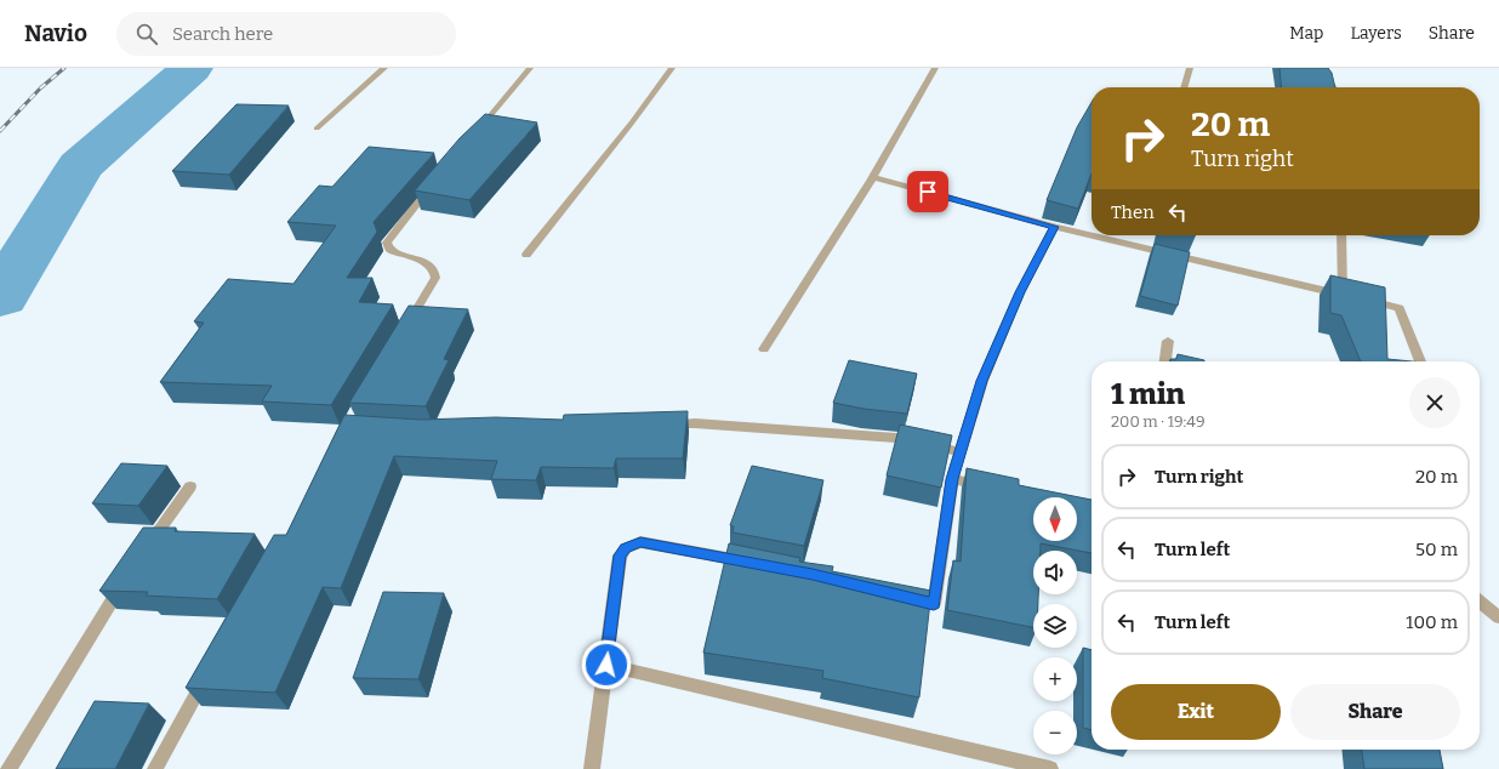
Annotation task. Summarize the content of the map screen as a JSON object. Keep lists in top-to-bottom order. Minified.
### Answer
{"north":"bottom","page":{"header":"Navio","search":"Search here","nav":["Map","Layers","Share"],"turn":["20 m","Turn right"],"then":"Then","heading":["1 min","200 m · 19:49"],"list":[{"name":"Turn right","value":"20 m"},{"name":"Turn left","value":"50 m"},{"name":"Turn left","value":"100 m"}],"map_buttons":["+","−"],"buttons":["Exit","Share"]}}
